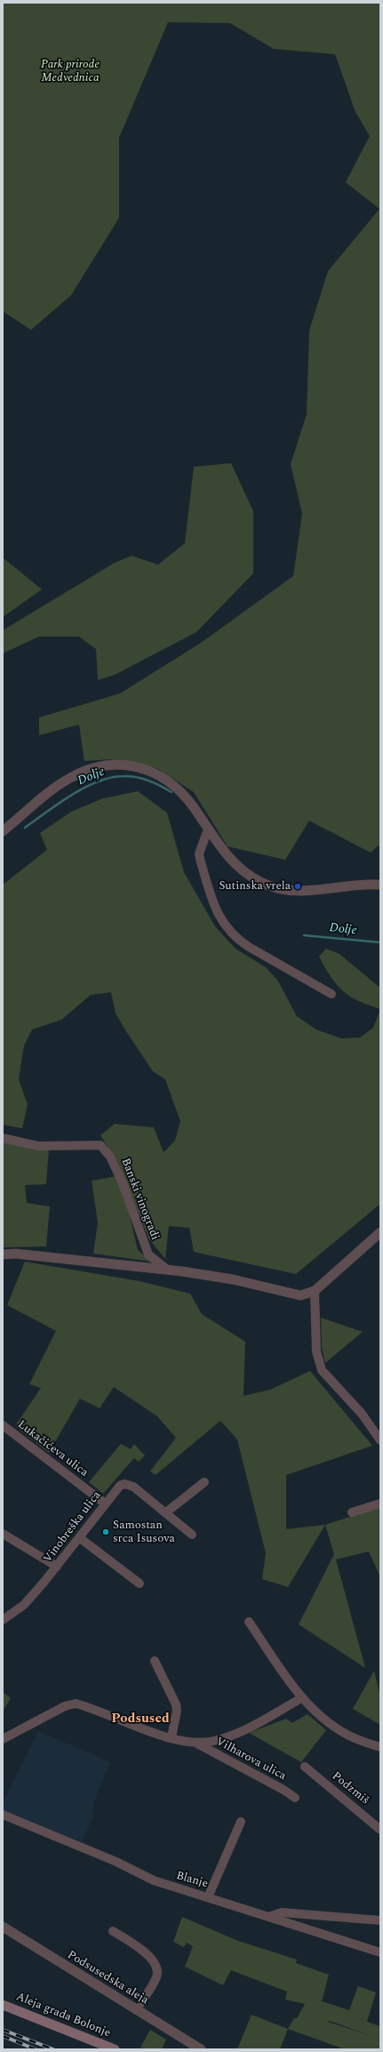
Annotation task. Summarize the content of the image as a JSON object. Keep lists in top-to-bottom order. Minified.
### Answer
{"streets":{"main road":["Aleja grada Bolonje"],"street":["Banski vinogradi","Lukačićeva ulica","Vinobreška ulica","Vilharova ulica","Podzmiš","Blanje","Podsusedska aleja"]},"crossings":[["Lukačićeva ulica","Vinobreška ulica"]],"districts":["Podsused"],"water":["Dolje"],"parks":["Park prirode Medvednica"],"places":["Sutinska vrela","Samostan srca Isusova"]}
